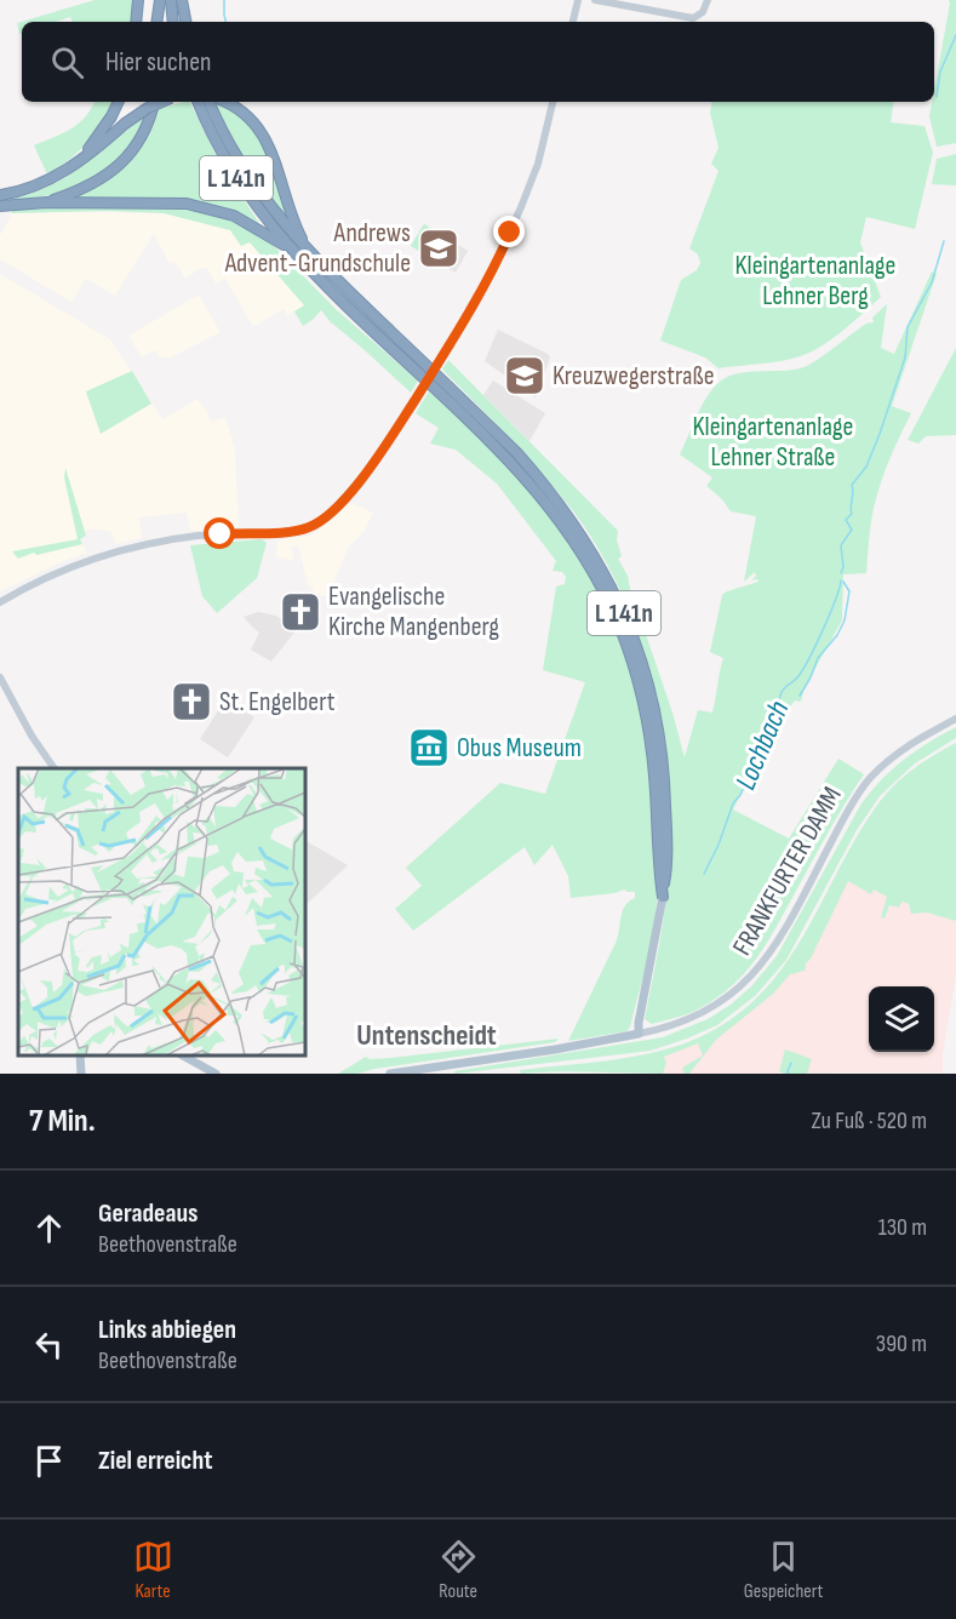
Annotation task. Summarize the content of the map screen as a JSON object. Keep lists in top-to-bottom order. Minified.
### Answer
{"streets":{"highway":["L 141n"],"main road":["FRANKFURTER DAMM"]},"crossings":[["L 141n","FRANKFURTER DAMM"]],"districts":["Untenscheidt"],"water":["Lochbach"],"parks":["Kleingartenanlage Lehner Berg","Kleingartenanlage Lehner Straße"],"places":{"school or university":["Andrews Advent-Grundschule","Kreuzwegerstraße"],"church":["Evangelische Kirche Mangenberg","St. Engelbert"],"museum":["Obus Museum"]},"page":{"search":"Hier suchen","heading":["7 Min.","Zu Fuß · 520 m"],"list":[["Geradeaus","Beethovenstraße","130 m"],["Links abbiegen","Beethovenstraße","390 m"],"Ziel erreicht"],"nav":["Karte","Route","Gespeichert"]}}
